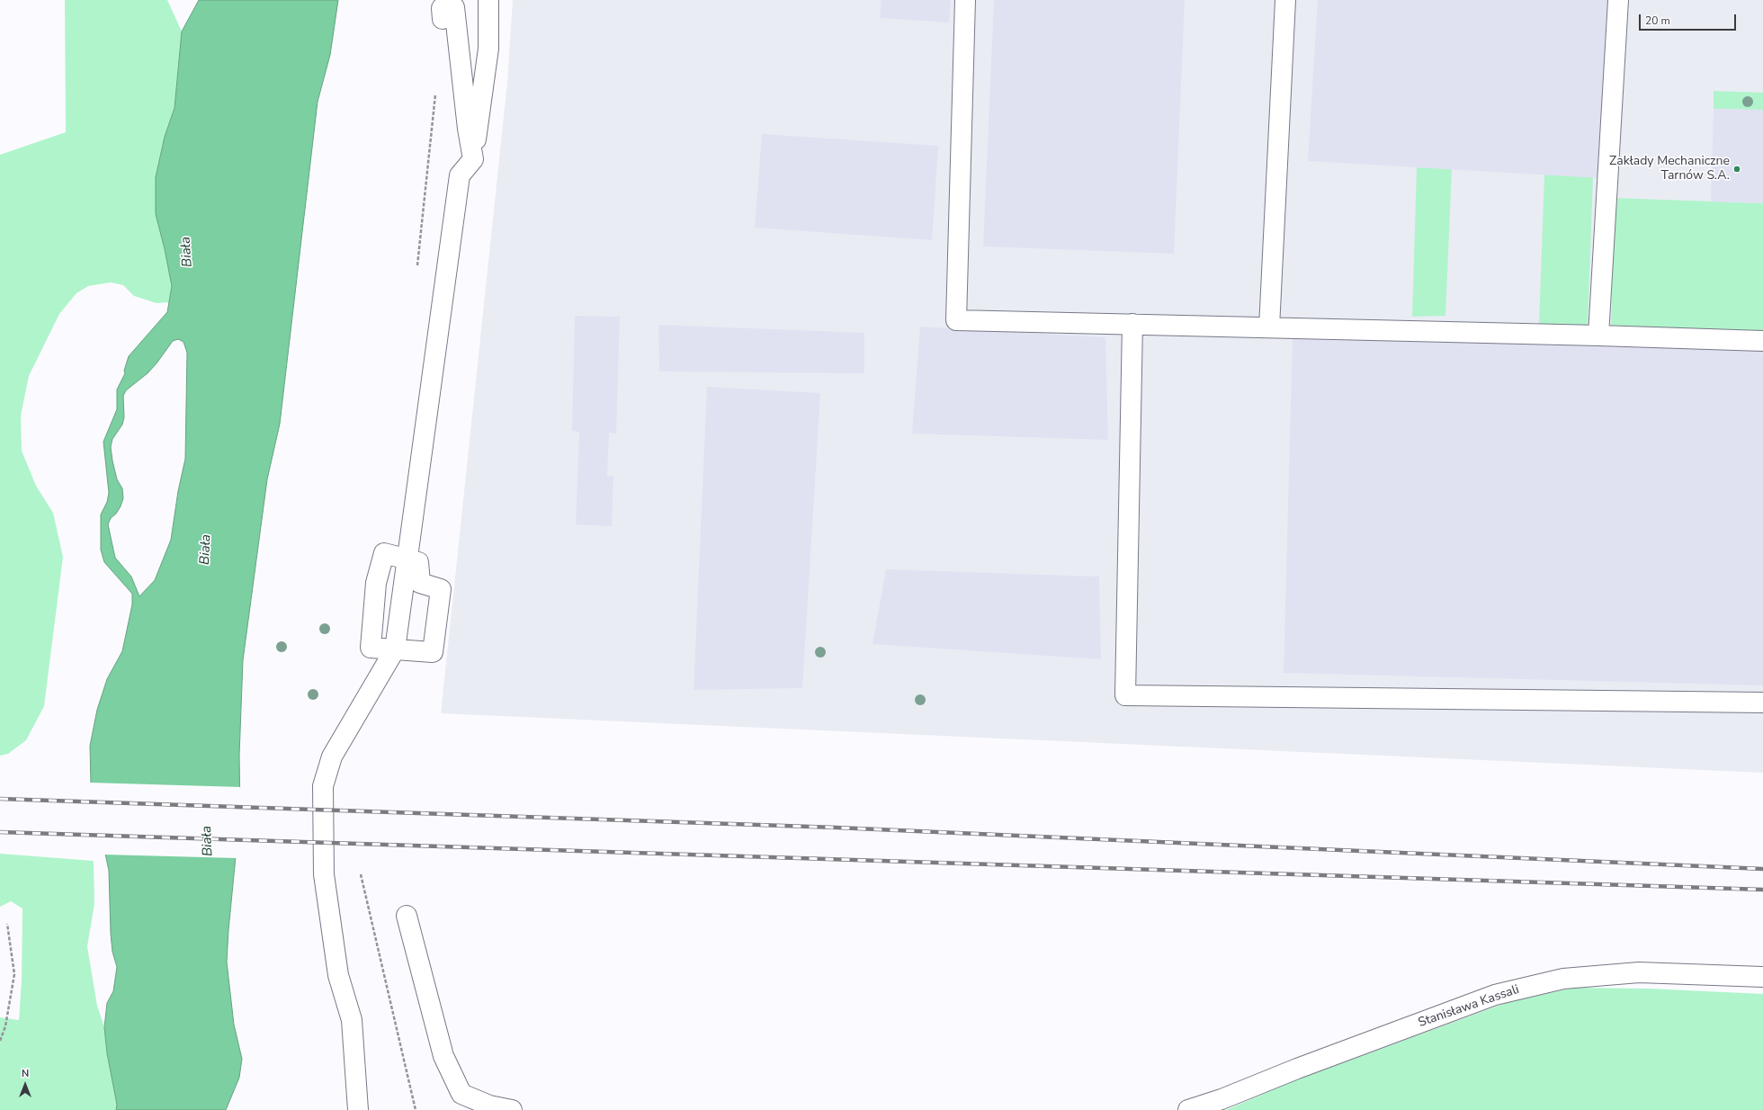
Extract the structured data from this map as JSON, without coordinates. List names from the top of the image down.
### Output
{
  "streets": {
    "street": ["Stanisława Kassali"]
  },
  "water": ["Biała"],
  "places": ["Zakłady Mechaniczne Tarnów S.A."],
  "scale_bar": "20 m",
  "north": "top"
}
